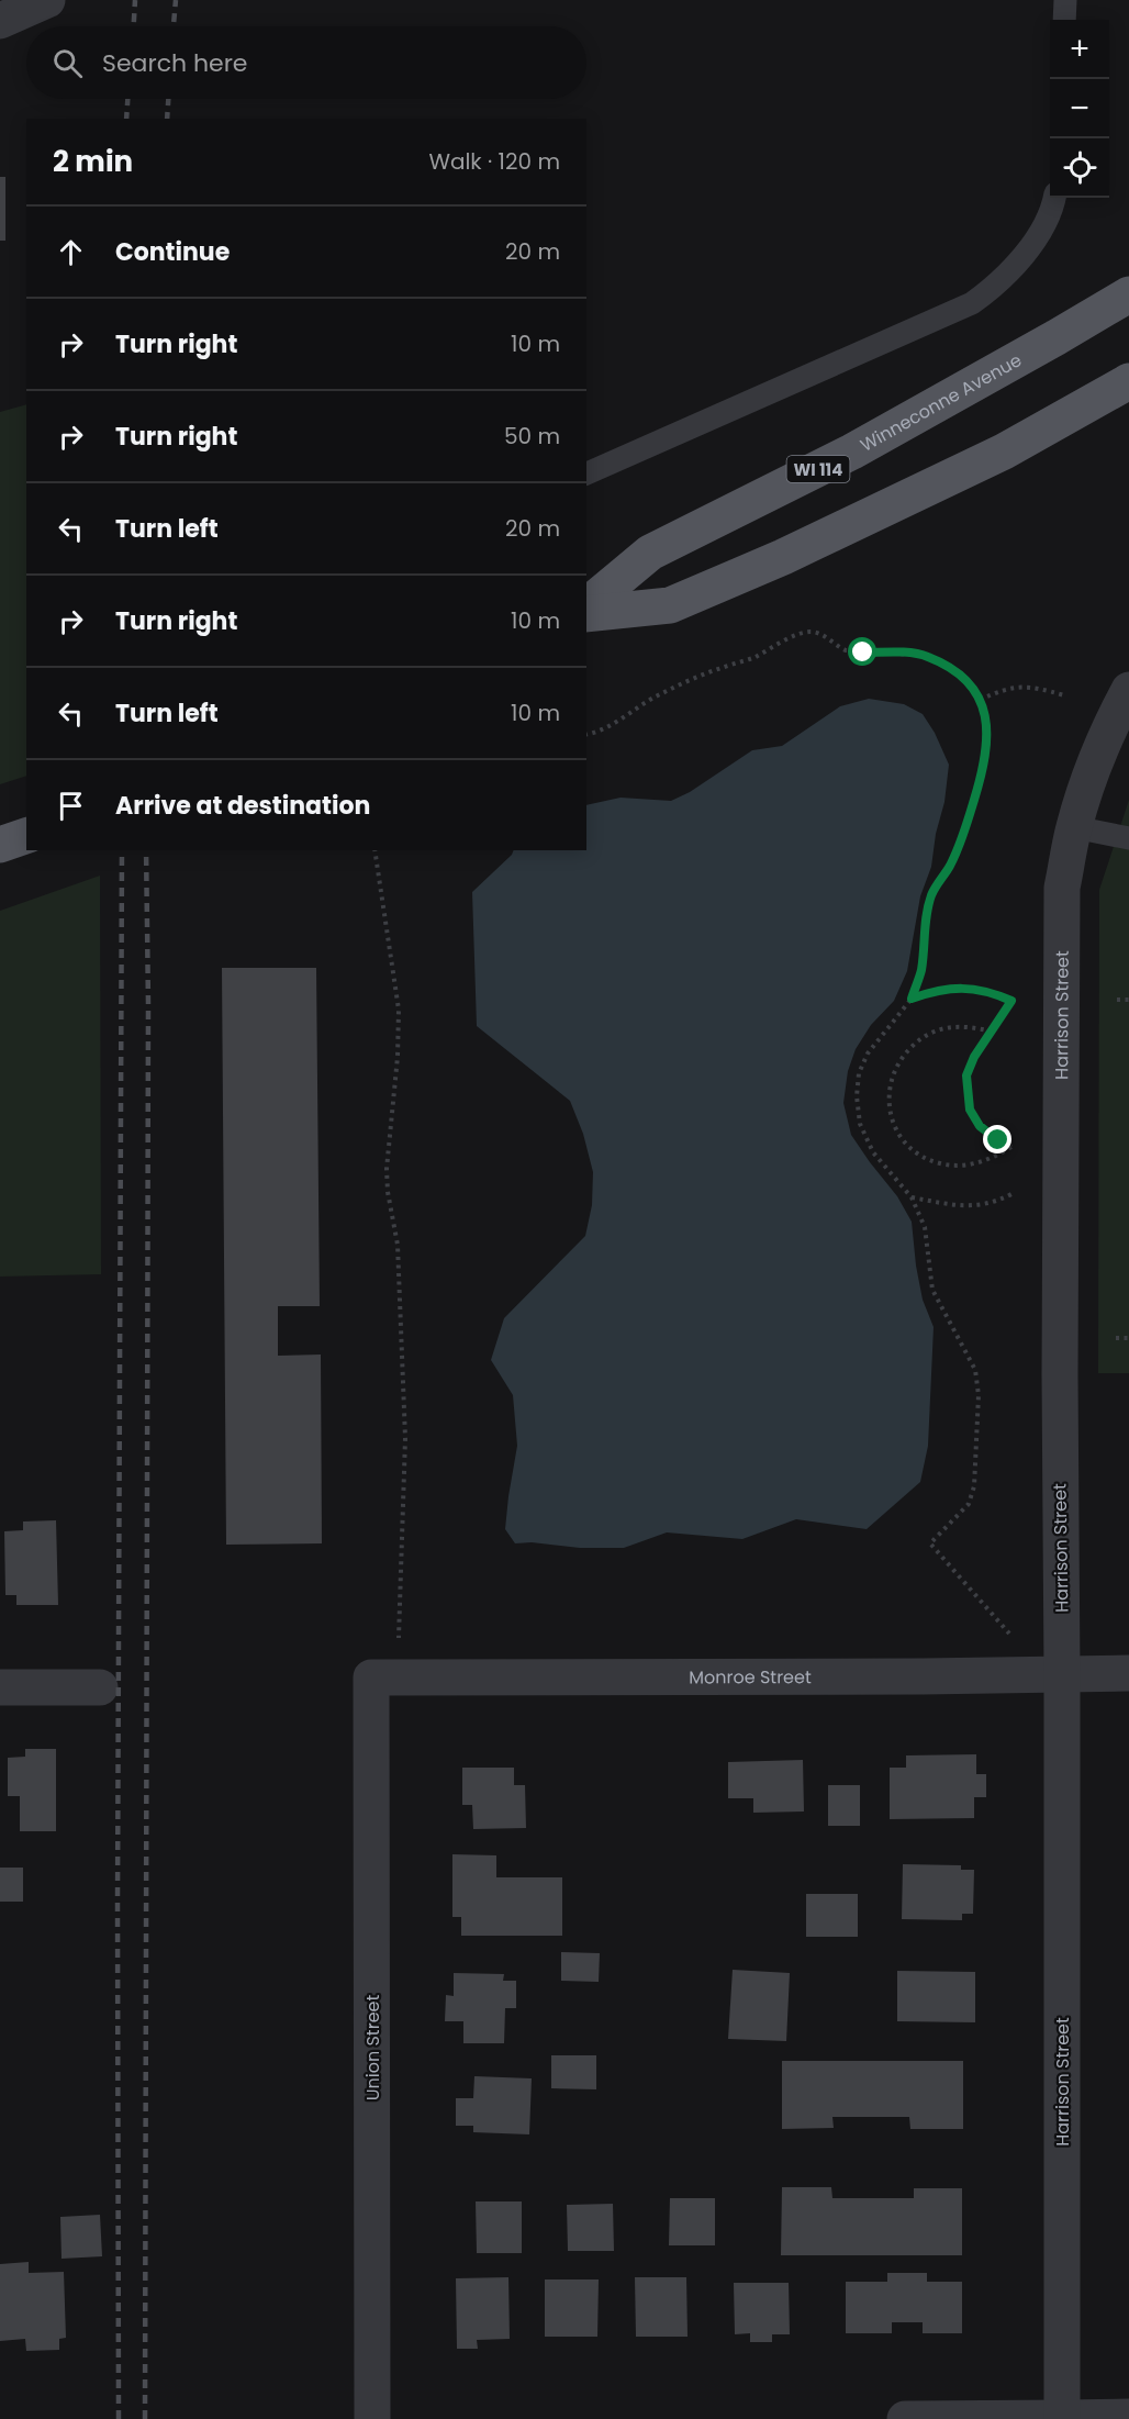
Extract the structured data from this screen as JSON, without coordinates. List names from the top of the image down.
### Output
{
  "streets": {
    "main road": ["Winneconne Avenue", "WI 114"],
    "street": ["Harrison Street", "Monroe Street", "Union Street"]
  },
  "crossings": [
    ["Harrison Street", "Monroe Street"],
    ["Monroe Street", "Union Street"]
  ],
  "page": {
    "map_buttons": ["+", "−"],
    "search": "Search here",
    "heading": ["2 min", "Walk · 120 m"],
    "list": [
      ["Continue", "20 m"],
      ["Turn right", "10 m"],
      ["Turn right", "50 m"],
      ["Turn left", "20 m"],
      ["Turn right", "10 m"],
      ["Turn left", "10 m"],
      "Arrive at destination"
    ]
  }
}
